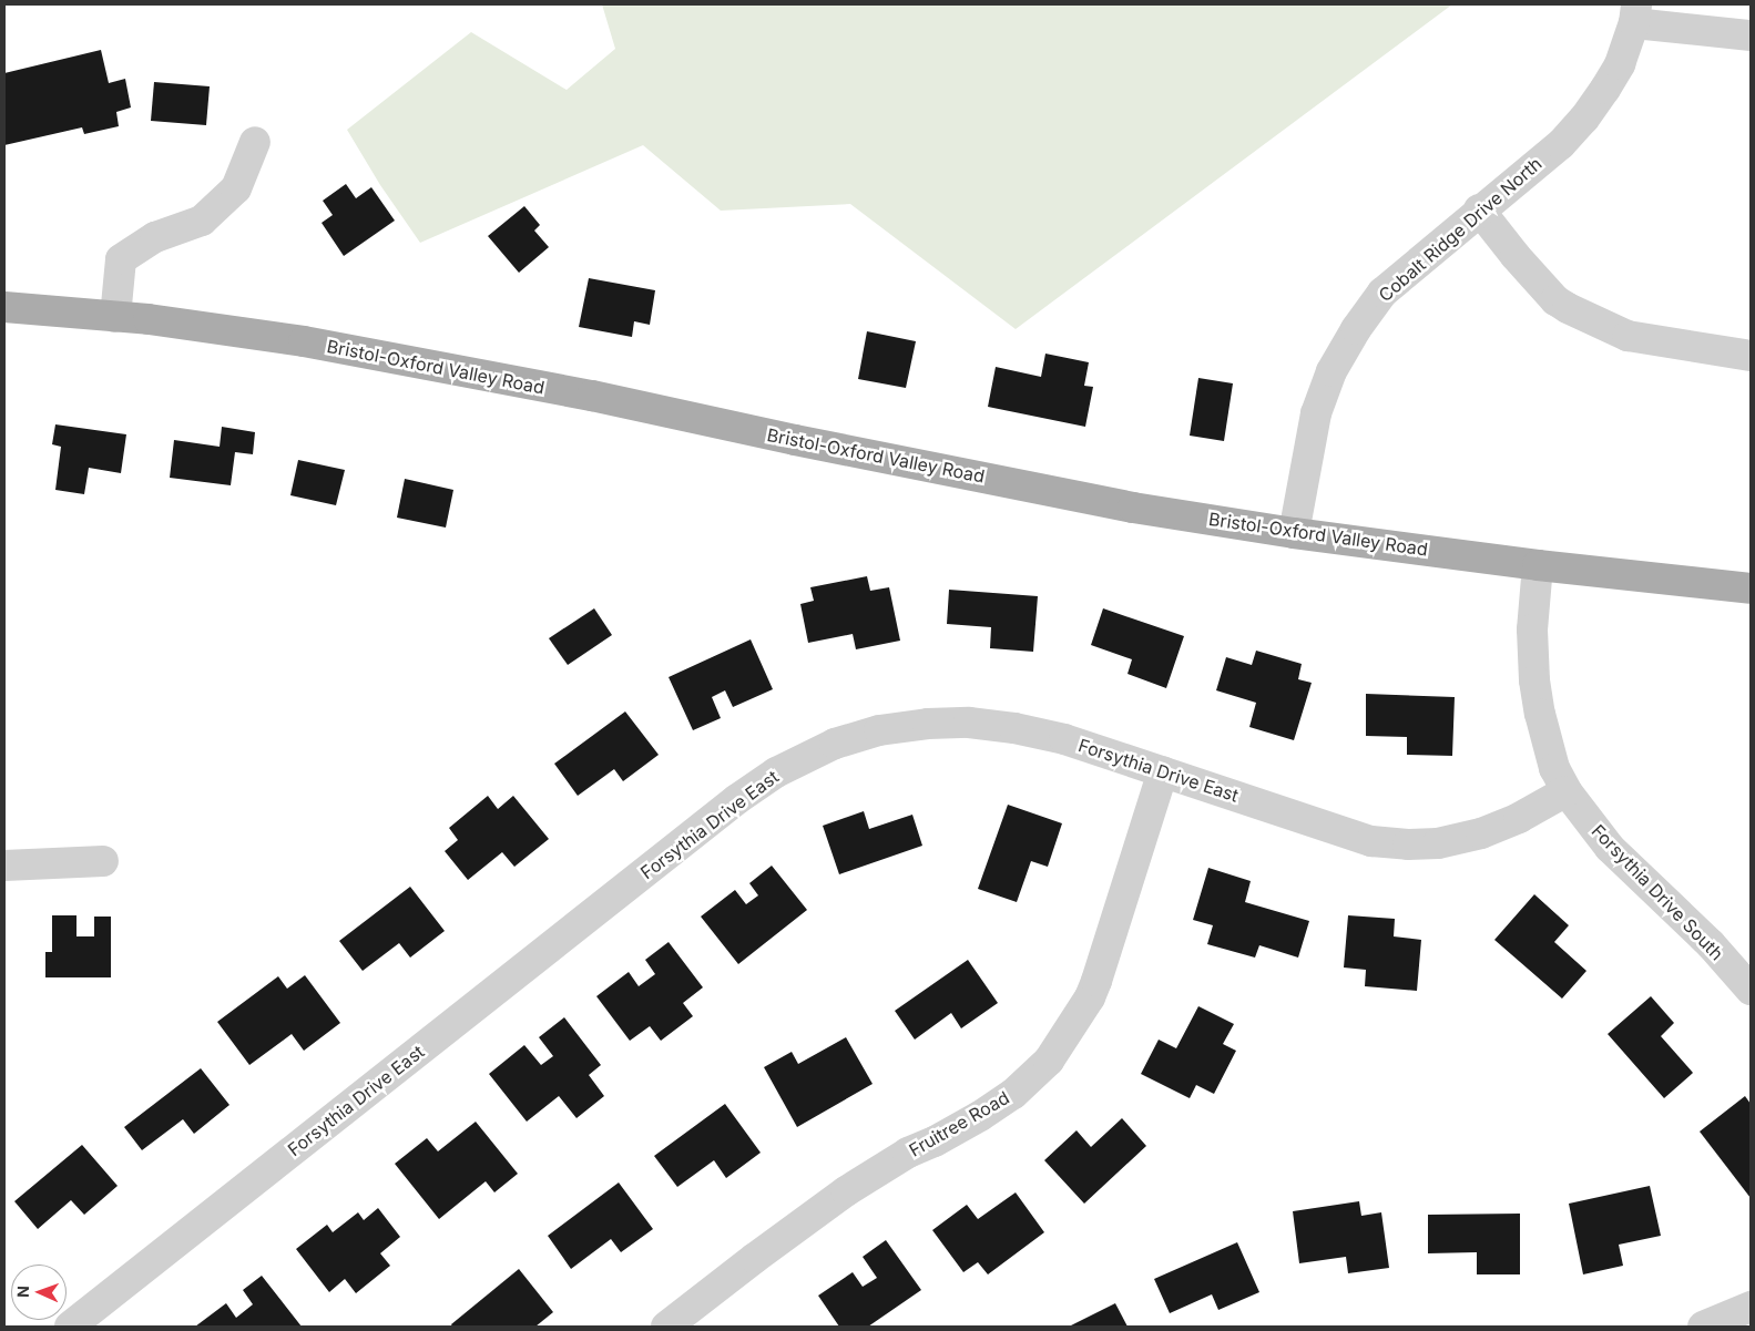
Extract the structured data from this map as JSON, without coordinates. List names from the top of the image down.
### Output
{
  "streets": {
    "main road": ["Bristol-Oxford Valley Road"],
    "street": [
      "Cobalt Ridge Drive North",
      "Forsythia Drive East",
      "Forsythia Drive South",
      "Fruitree Road"
    ]
  },
  "crossings": [
    ["Cobalt Ridge Drive North", "Bristol-Oxford Valley Road"],
    ["Bristol-Oxford Valley Road", "Forsythia Drive South"],
    ["Forsythia Drive East", "Forsythia Drive South"],
    ["Forsythia Drive East", "Fruitree Road"]
  ],
  "north": "left"
}
